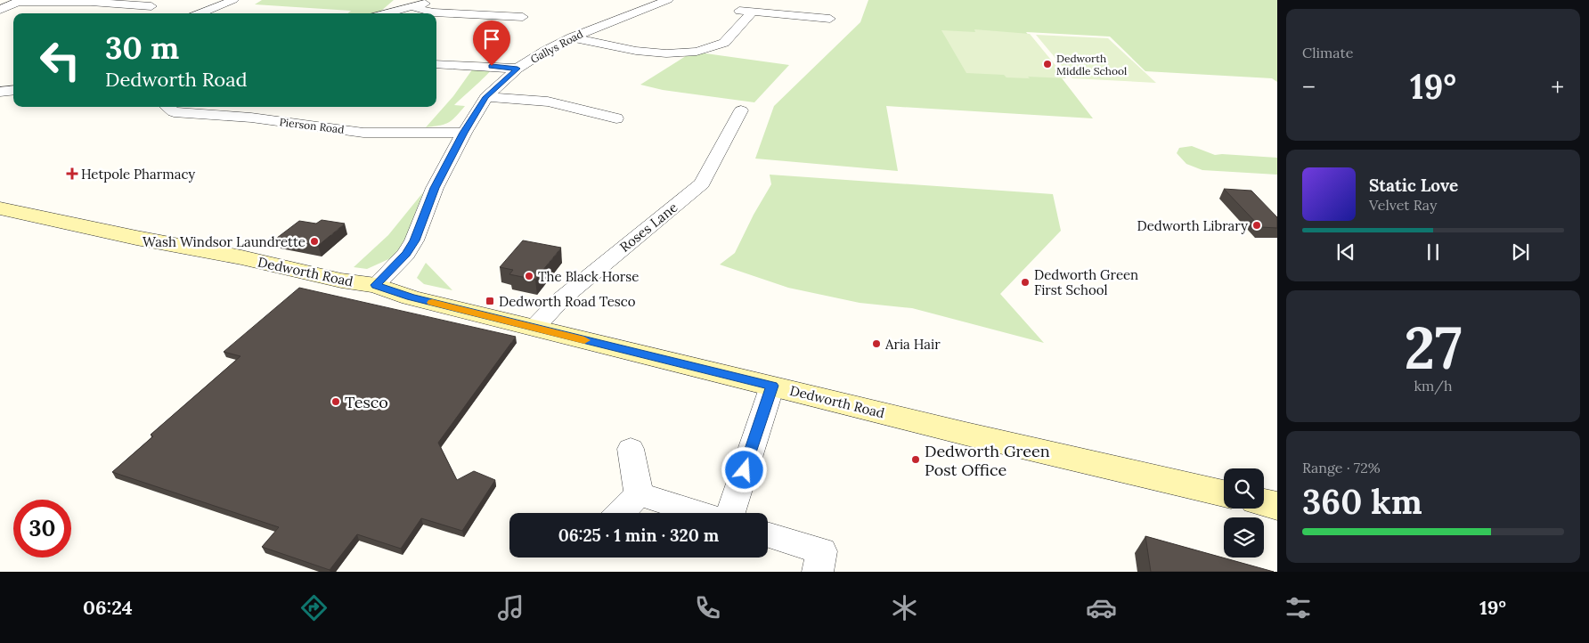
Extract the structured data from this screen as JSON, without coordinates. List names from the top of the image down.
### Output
{
  "streets": {
    "main road": ["Dedworth Road"],
    "street": ["Gallys Road", "Pierson Road", "Roses Lane"]
  },
  "crossings": [
    ["Gallys Road", "Pierson Road"],
    ["Gallys Road", "Dedworth Road"],
    ["Roses Lane", "Dedworth Road"]
  ],
  "places": {
    "other": [
      "Dedworth Middle School",
      "Dedworth Library",
      "Wash Windsor Laundrette",
      "The Black Horse",
      "Dedworth Green First School",
      "Aria Hair",
      "Tesco",
      "Dedworth Green Post Office"
    ],
    "health": ["Hetpole Pharmacy"],
    "transit": ["Dedworth Road Tesco"]
  },
  "page": {
    "tile": [
      "Climate",
      ["27", "km/h"],
      ["Range · 72%", "360 km"]
    ],
    "turn": ["30 m", "Dedworth Road"],
    "heat": ["−", "19°", "+"],
    "song": ["Static Love", "Velvet Ray"],
    "limit": "30",
    "trip": "06:25 · 1 min · 320 m",
    "tabs": ["06:24", "19°"]
  }
}
